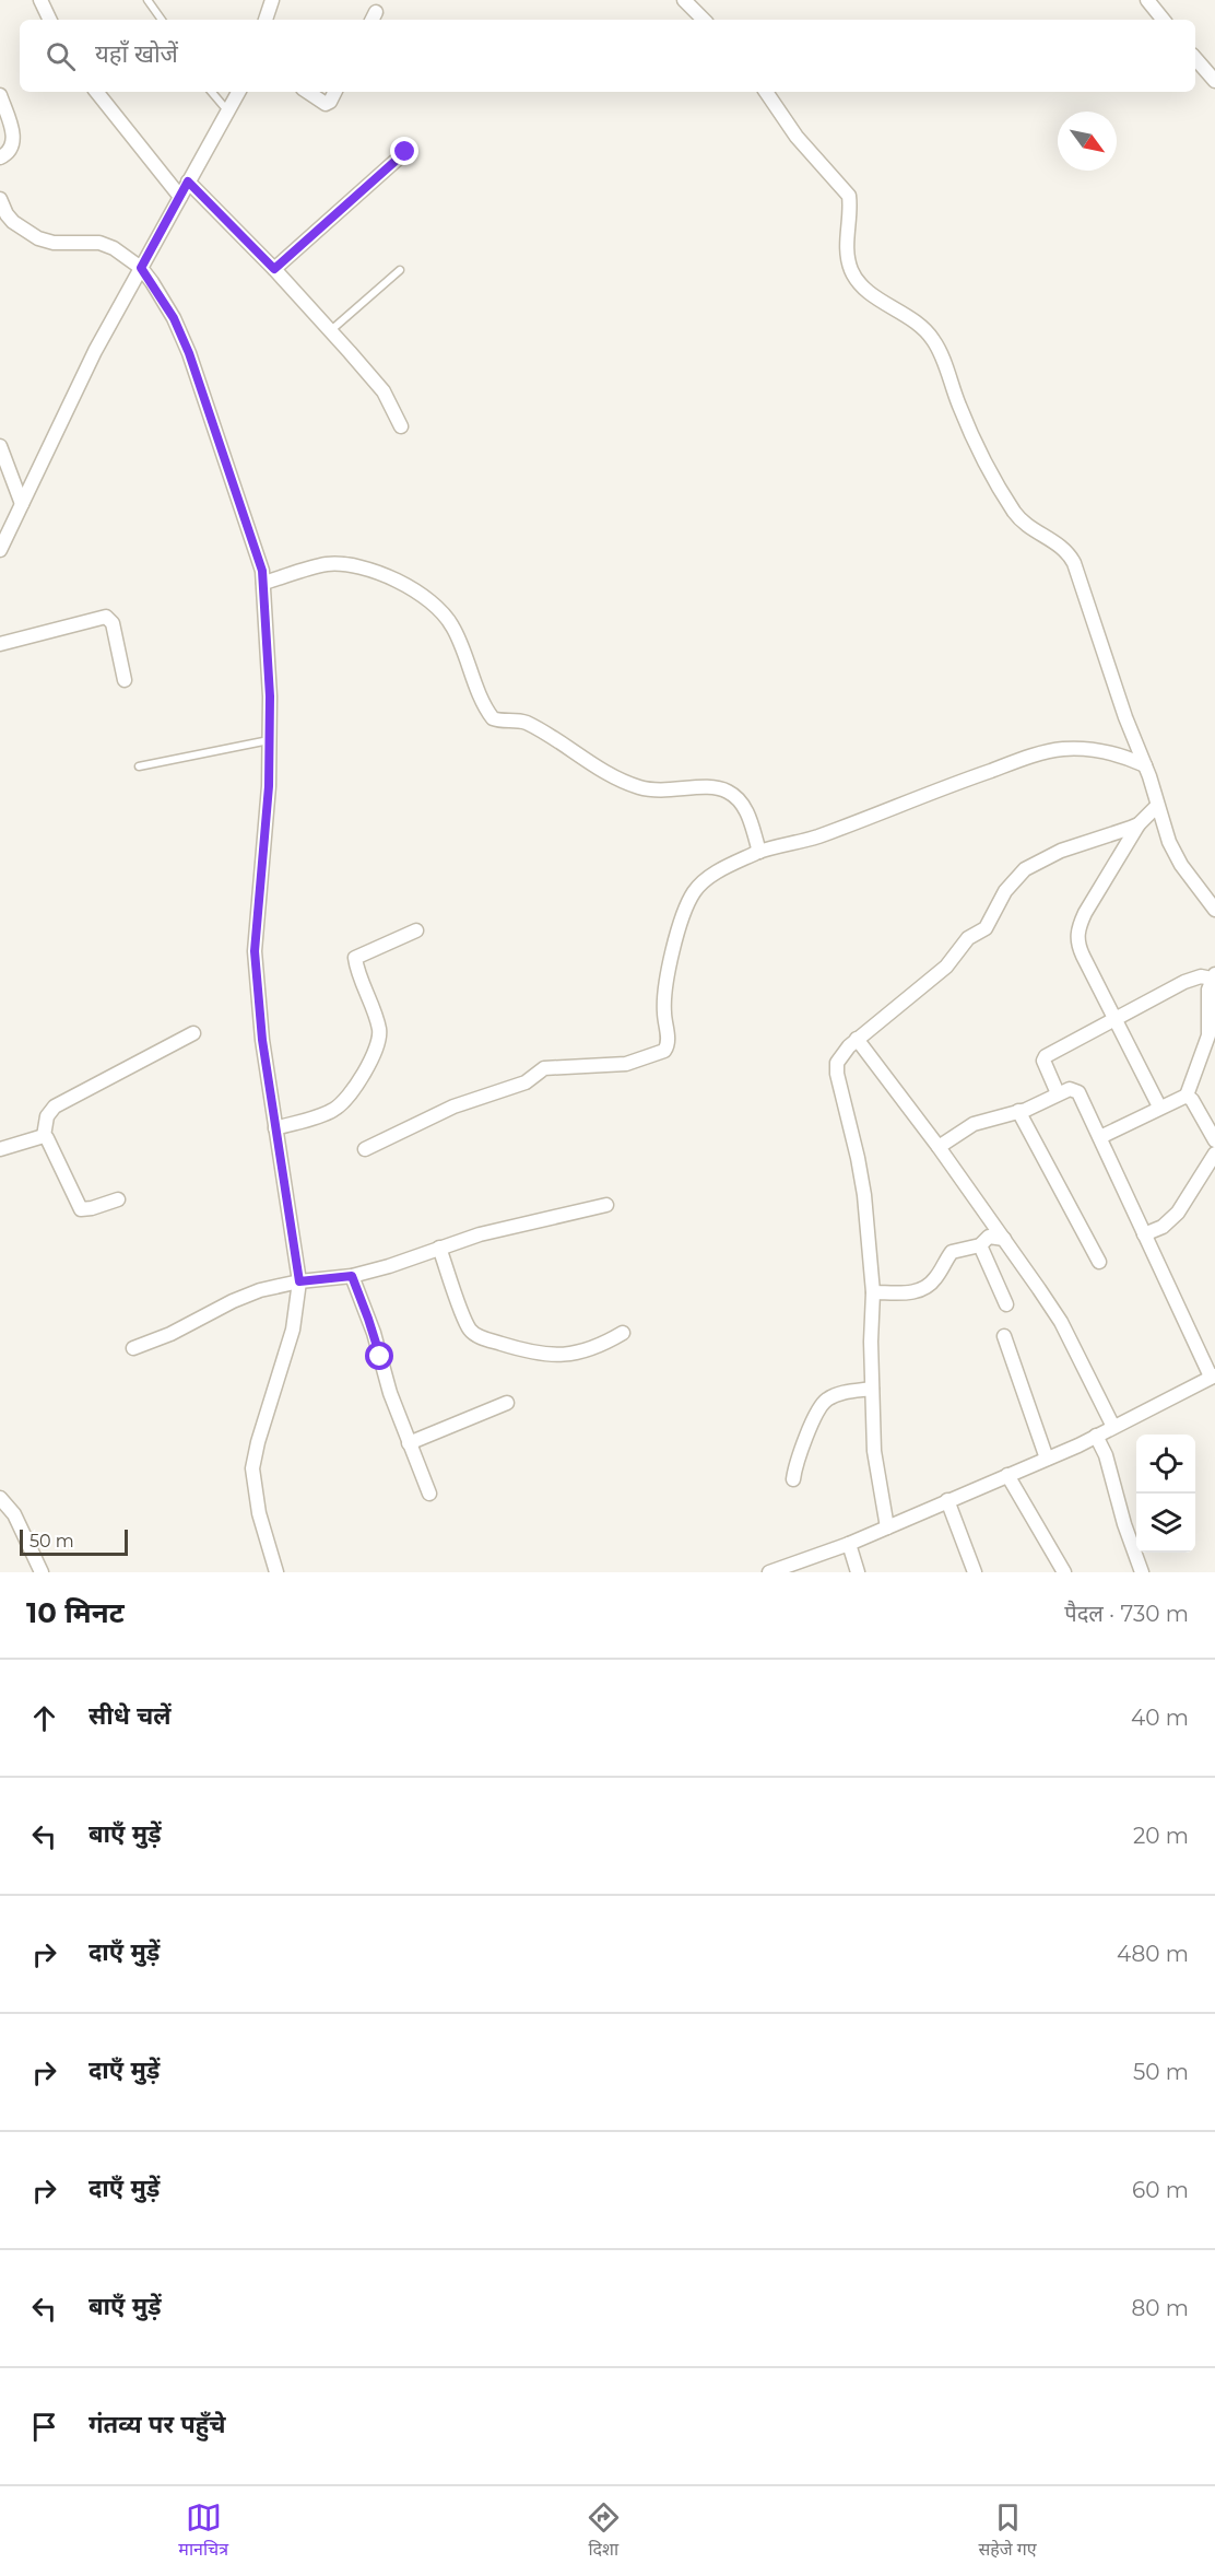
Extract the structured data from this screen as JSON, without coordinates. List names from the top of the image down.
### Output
{
  "scale_bar": "50 m",
  "north": "bottom right",
  "page": {
    "search": "यहाँ खोजें",
    "scale": "50 m",
    "heading": ["10 मिनट", "पैदल · 730 m"],
    "list": [
      ["सीधे चलें", "40 m"],
      ["बाएँ मुड़ें", "20 m"],
      ["दाएँ मुड़ें", "480 m"],
      ["दाएँ मुड़ें", "50 m"],
      ["दाएँ मुड़ें", "60 m"],
      ["बाएँ मुड़ें", "80 m"],
      "गंतव्य पर पहुँचे"
    ],
    "nav": ["मानचित्र", "दिशा", "सहेजे गए"]
  }
}
